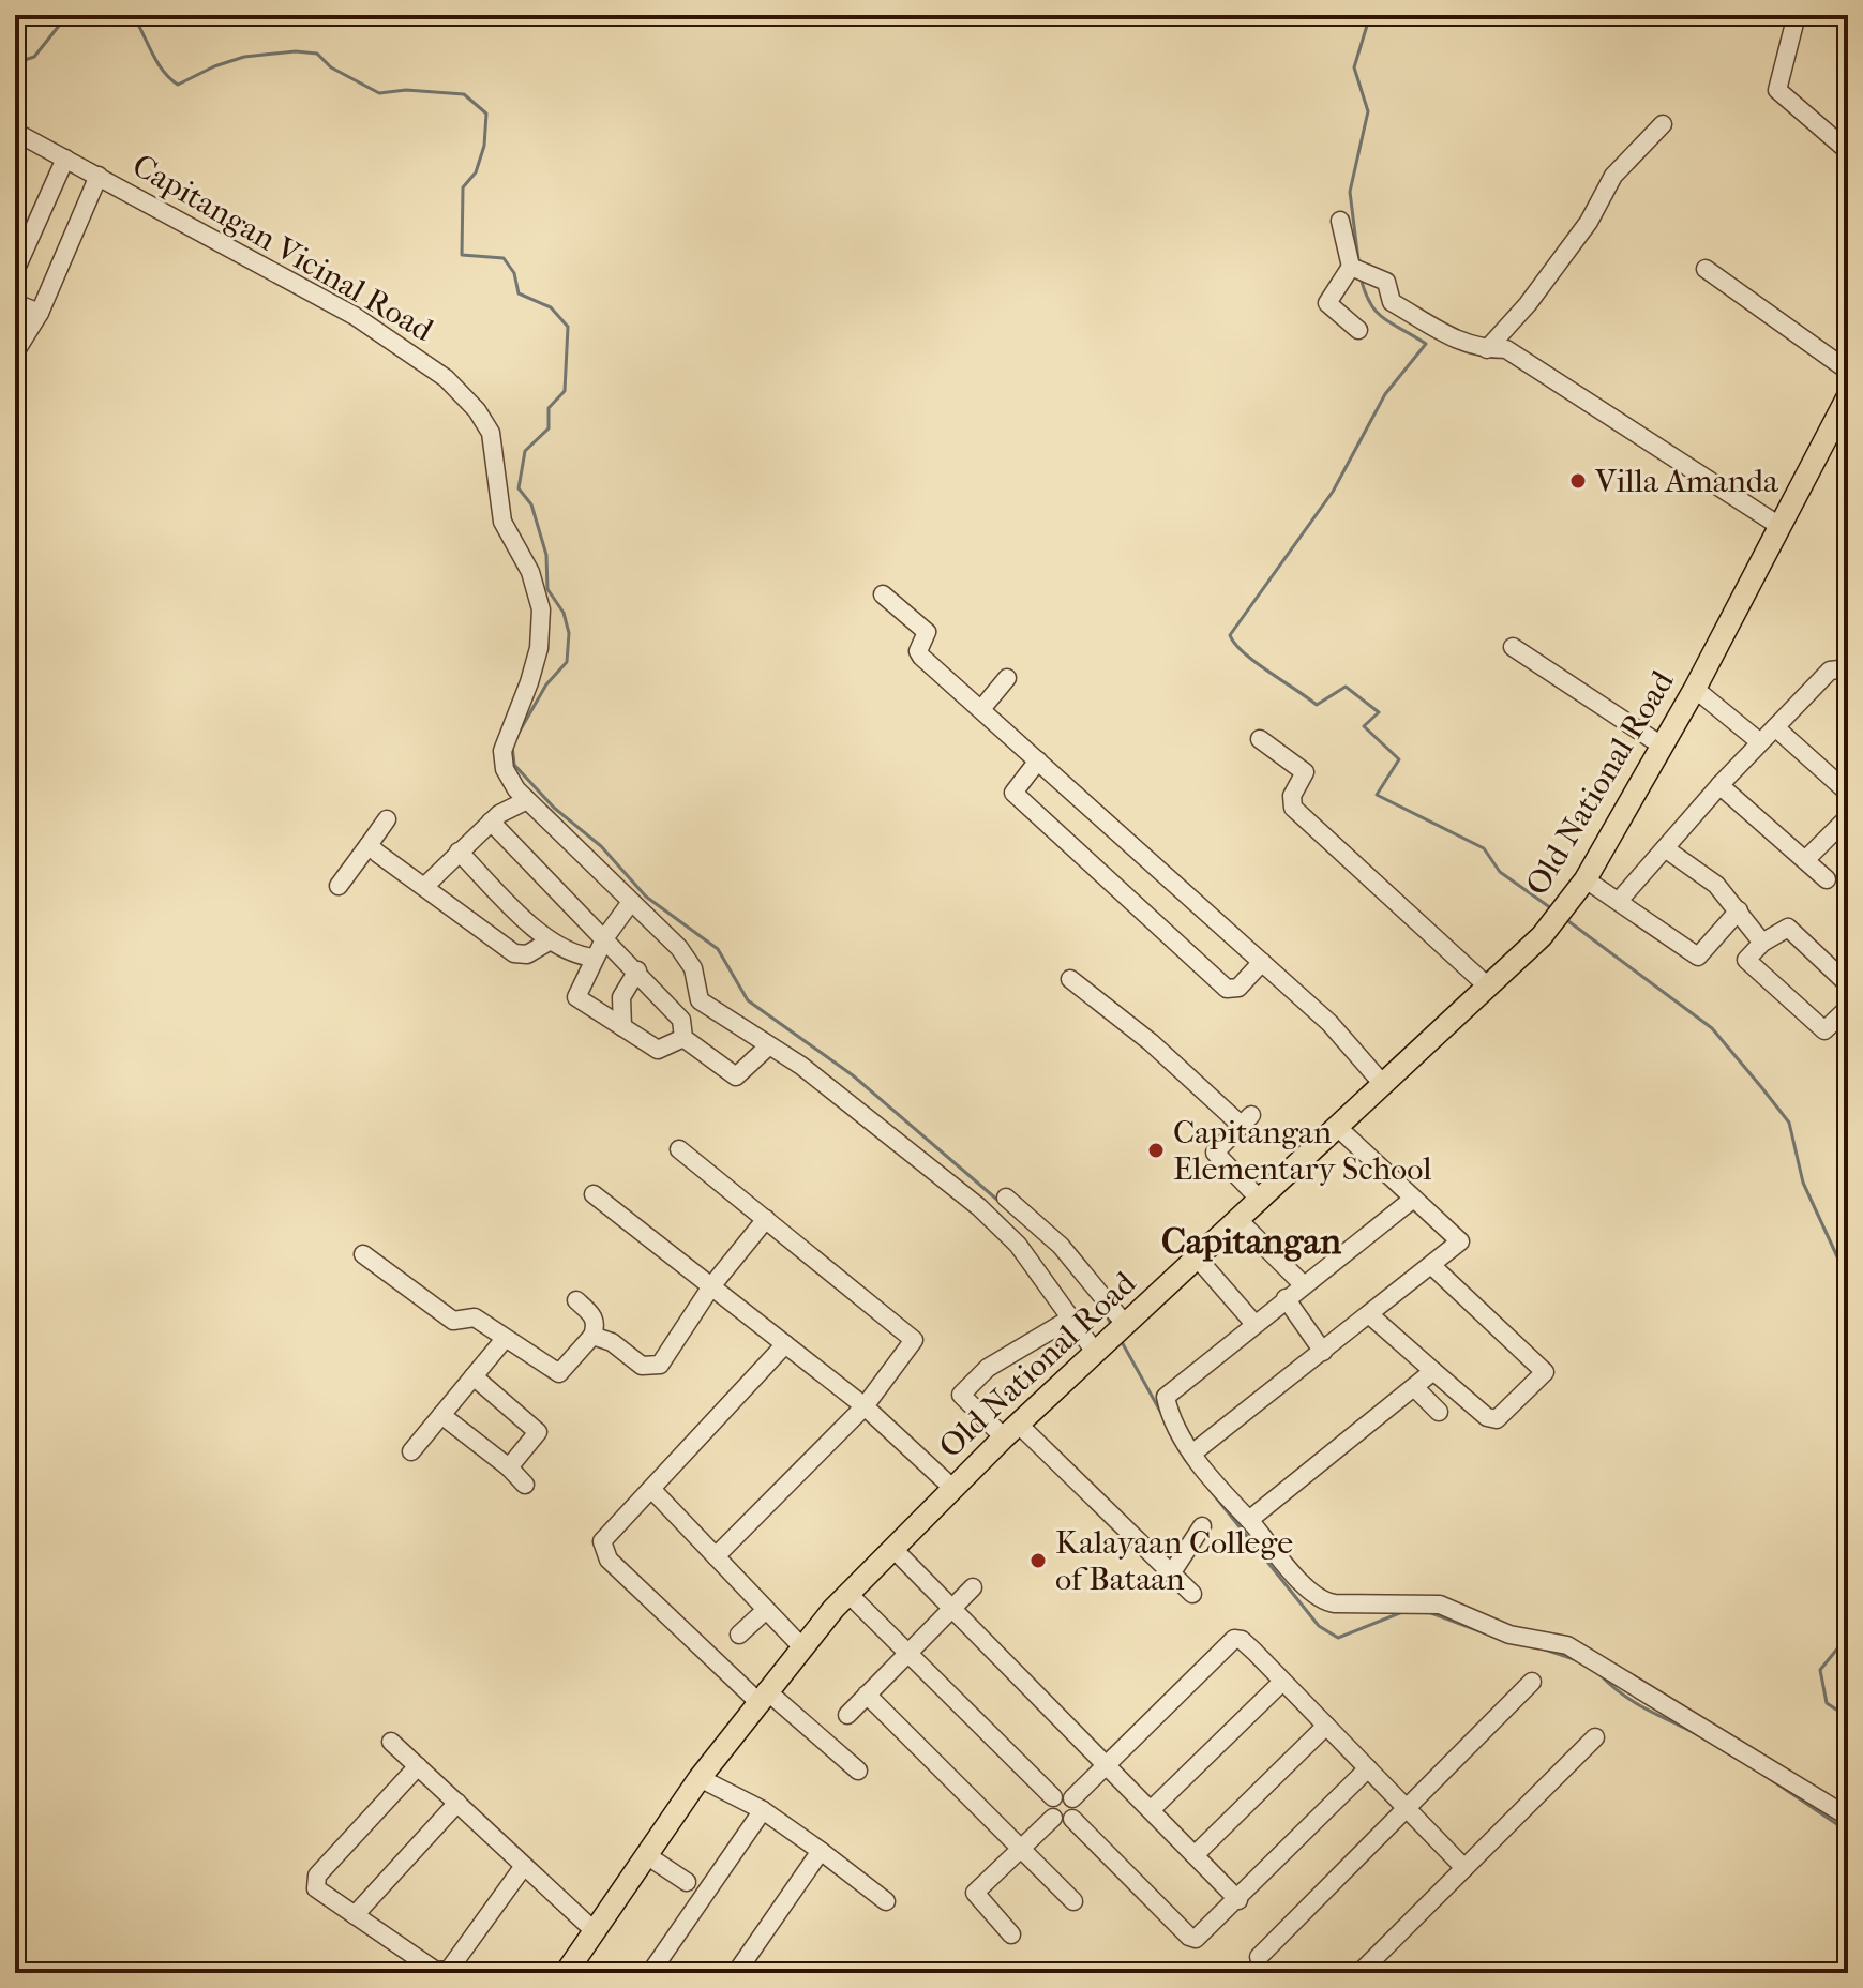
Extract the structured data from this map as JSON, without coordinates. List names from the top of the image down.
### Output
{
  "streets": {
    "main road": ["Old National Road"],
    "street": ["Capitangan Vicinal Road"]
  },
  "crossings": [
    ["Capitangan Vicinal Road", "Old National Road"]
  ],
  "districts": ["Capitangan"],
  "places": ["Villa Amanda", "Capitangan Elementary School", "Kalayaan College of Bataan"]
}
